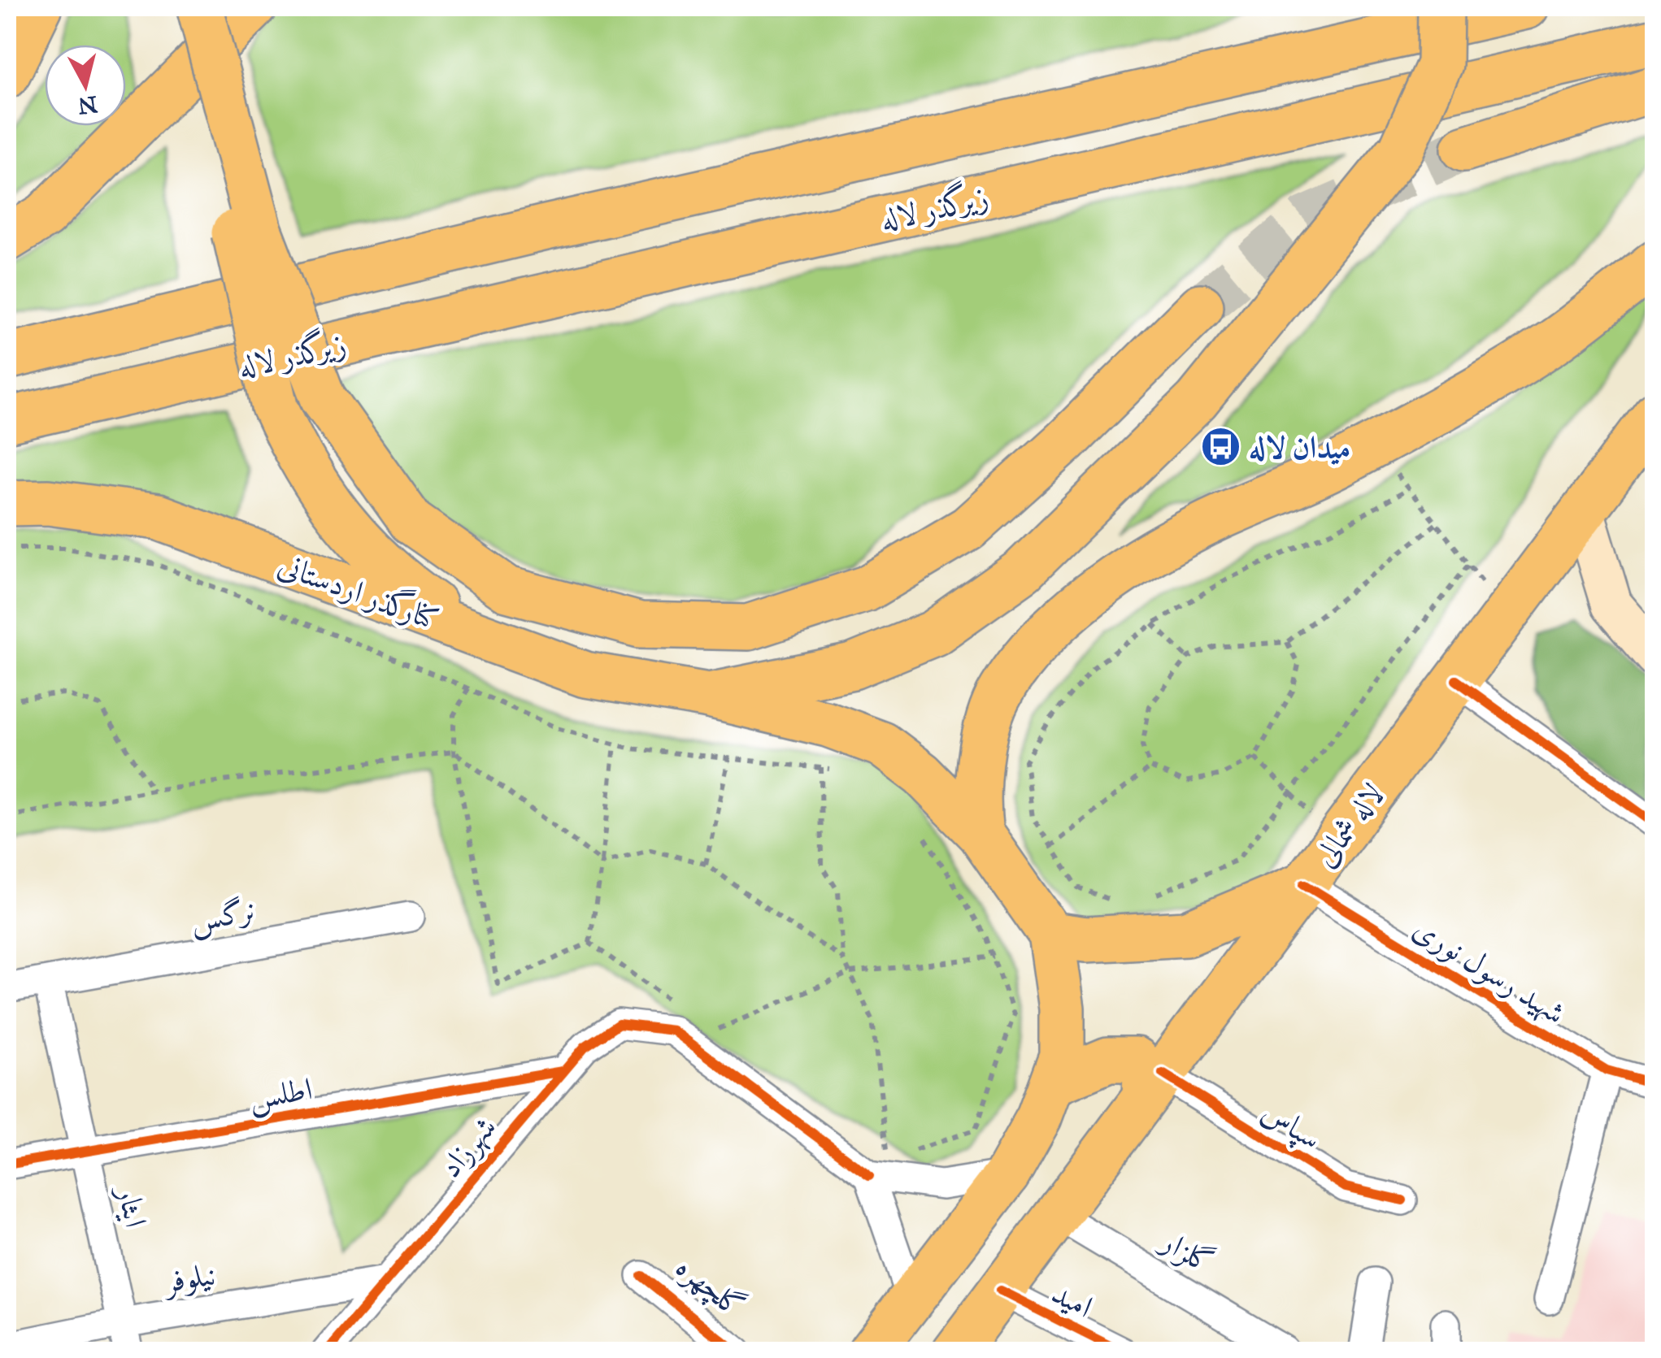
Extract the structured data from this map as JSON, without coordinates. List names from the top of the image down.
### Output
{
  "streets": {
    "main road": ["زیرگذر لاله", "کنارگذر اردستانی", "لاله شمالی"],
    "street": [
      "نرگس",
      "شهید رسول نوری",
      "اطلس",
      "سپاس",
      "شهرزاد",
      "ایثار",
      "گلزار",
      "نیلوفر",
      "گلچهره",
      "امید"
    ]
  },
  "crossings": [
    ["لاله شمالی", "شهید رسول نوری"],
    ["لاله شمالی", "سپاس"],
    ["لاله شمالی", "گلزار"],
    ["لاله شمالی", "امید"],
    ["نرگس", "ایثار"],
    ["اطلس", "شهرزاد"],
    ["اطلس", "ایثار"],
    ["شهرزاد", "نیلوفر"],
    ["ایثار", "نیلوفر"]
  ],
  "places": {
    "bus stop": ["میدان لاله"]
  },
  "north": "bottom"
}
